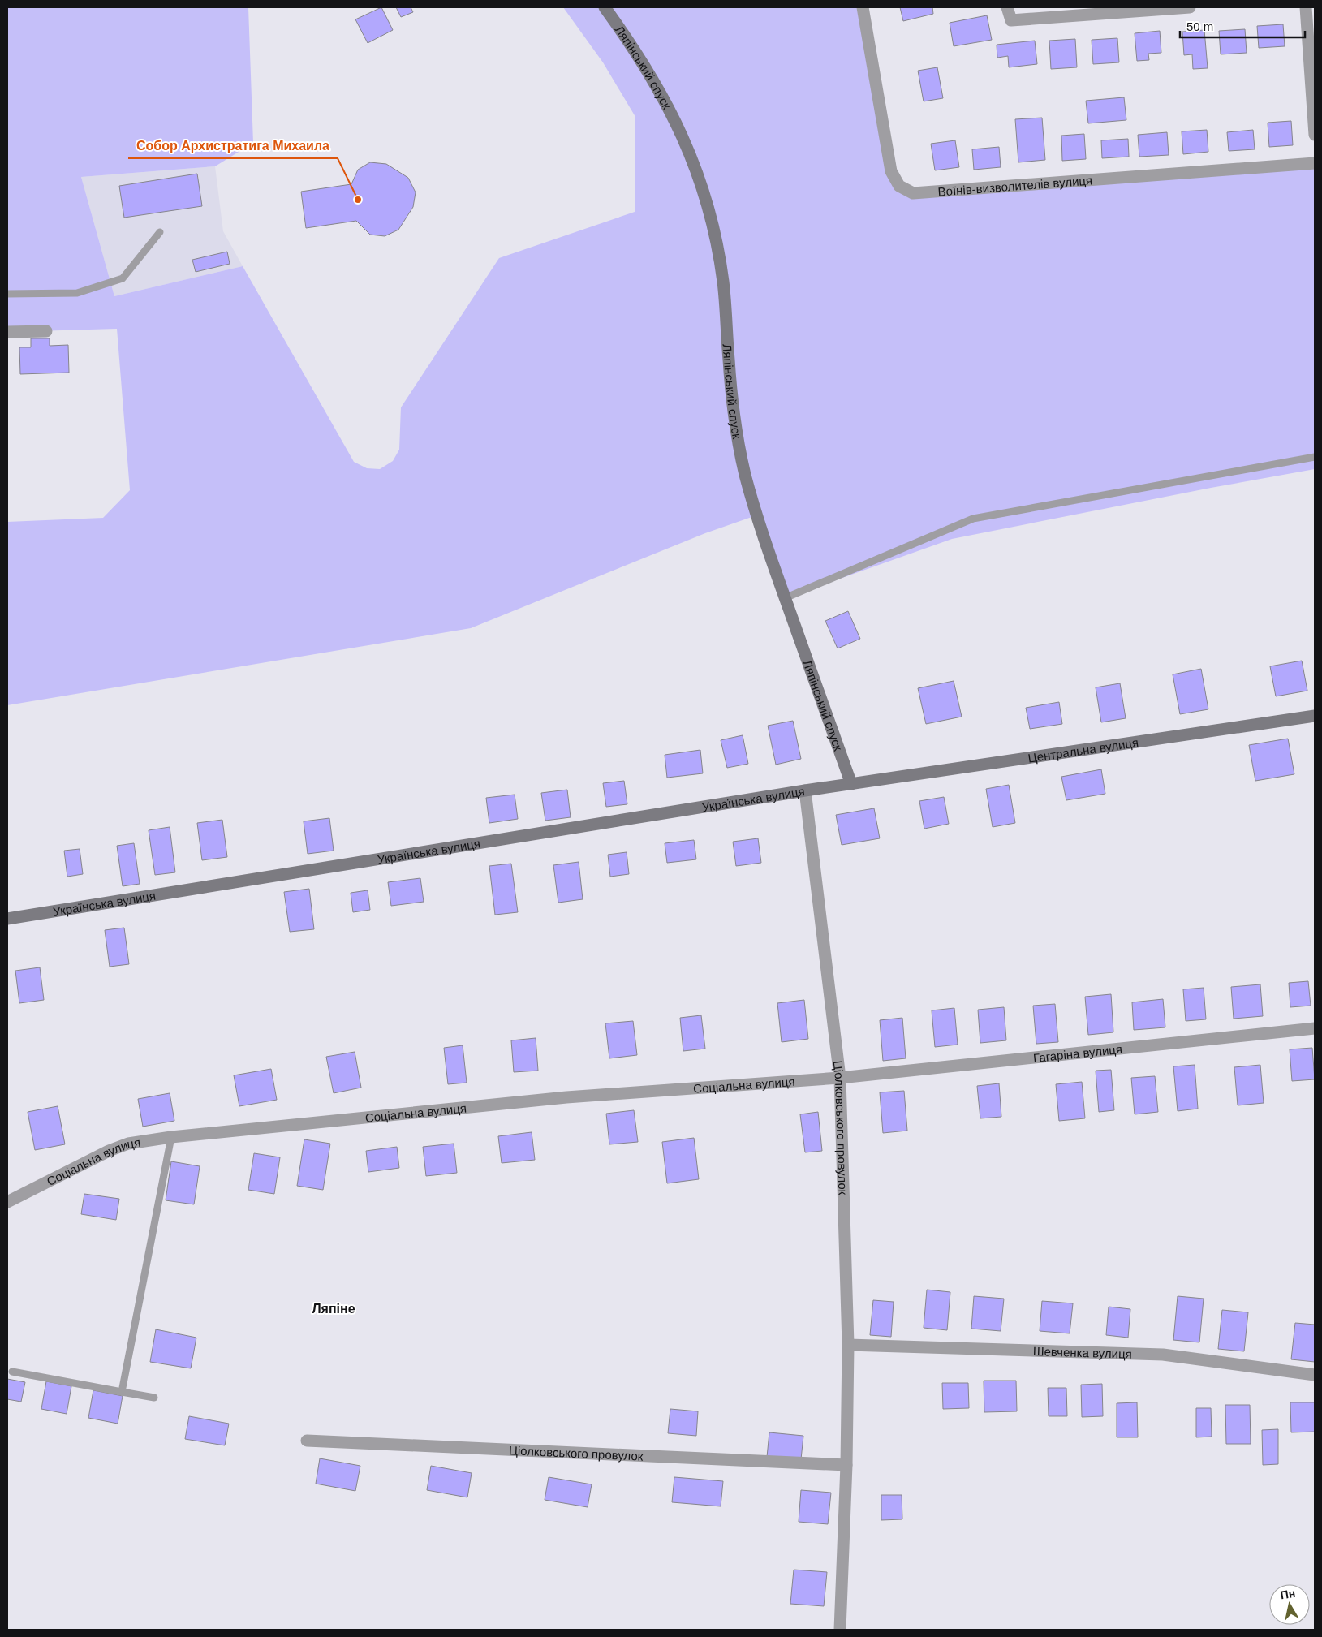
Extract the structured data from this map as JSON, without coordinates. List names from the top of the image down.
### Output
{
  "streets": {
    "street": [
      "Ляпінський спуск",
      "Воїнів-визволителів вулиця",
      "Центральна вулиця",
      "Українська вулиця",
      "Гагаріна вулиця",
      "Соціальна вулиця",
      "Ціолковського провулок",
      "Шевченка вулиця"
    ]
  },
  "crossings": [
    ["Ляпінський спуск", "Центральна вулиця"],
    ["Ляпінський спуск", "Українська вулиця"],
    ["Центральна вулиця", "Українська вулиця"],
    ["Українська вулиця", "Ціолковського провулок"],
    ["Гагаріна вулиця", "Соціальна вулиця"],
    ["Гагаріна вулиця", "Ціолковського провулок"],
    ["Соціальна вулиця", "Ціолковського провулок"],
    ["Ціолковського провулок", "Шевченка вулиця"]
  ],
  "districts": ["Ляпіне"],
  "places": ["Собор Архистратига Михаила"],
  "scale_bar": "50 m",
  "north": "top"
}
